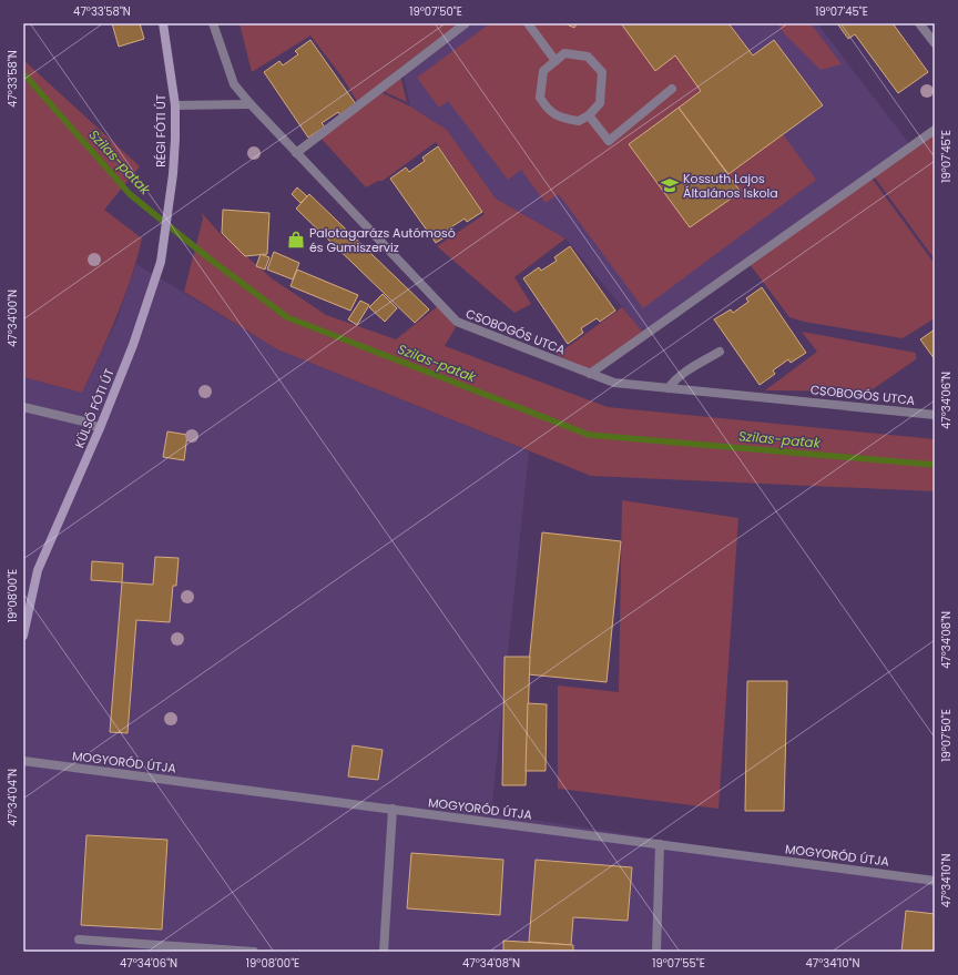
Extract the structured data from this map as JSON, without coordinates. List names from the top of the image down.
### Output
{
  "streets": {
    "main road": ["RÉGI FÓTI ÚT", "KÜLSŐ FÓTI ÚT"],
    "street": ["CSOBOGÓS UTCA", "MOGYORÓD ÚTJA"]
  },
  "crossings": [
    ["RÉGI FÓTI ÚT", "KÜLSŐ FÓTI ÚT"]
  ],
  "water": ["Szilas-patak"],
  "places": {
    "school or university": ["Kossuth Lajos Általános Iskola"],
    "shop": ["Palotagarázs Autómosó és Gumiszerviz"]
  },
  "coordinates": [
    "47°33'58\"N",
    "19°07'50\"E",
    "19°07'45\"E",
    "47°34'00\"N",
    "47°34'06\"N",
    "19°08'00\"E",
    "47°34'08\"N",
    "47°34'04\"N",
    "47°34'10\"N",
    "19°07'55\"E"
  ]
}
